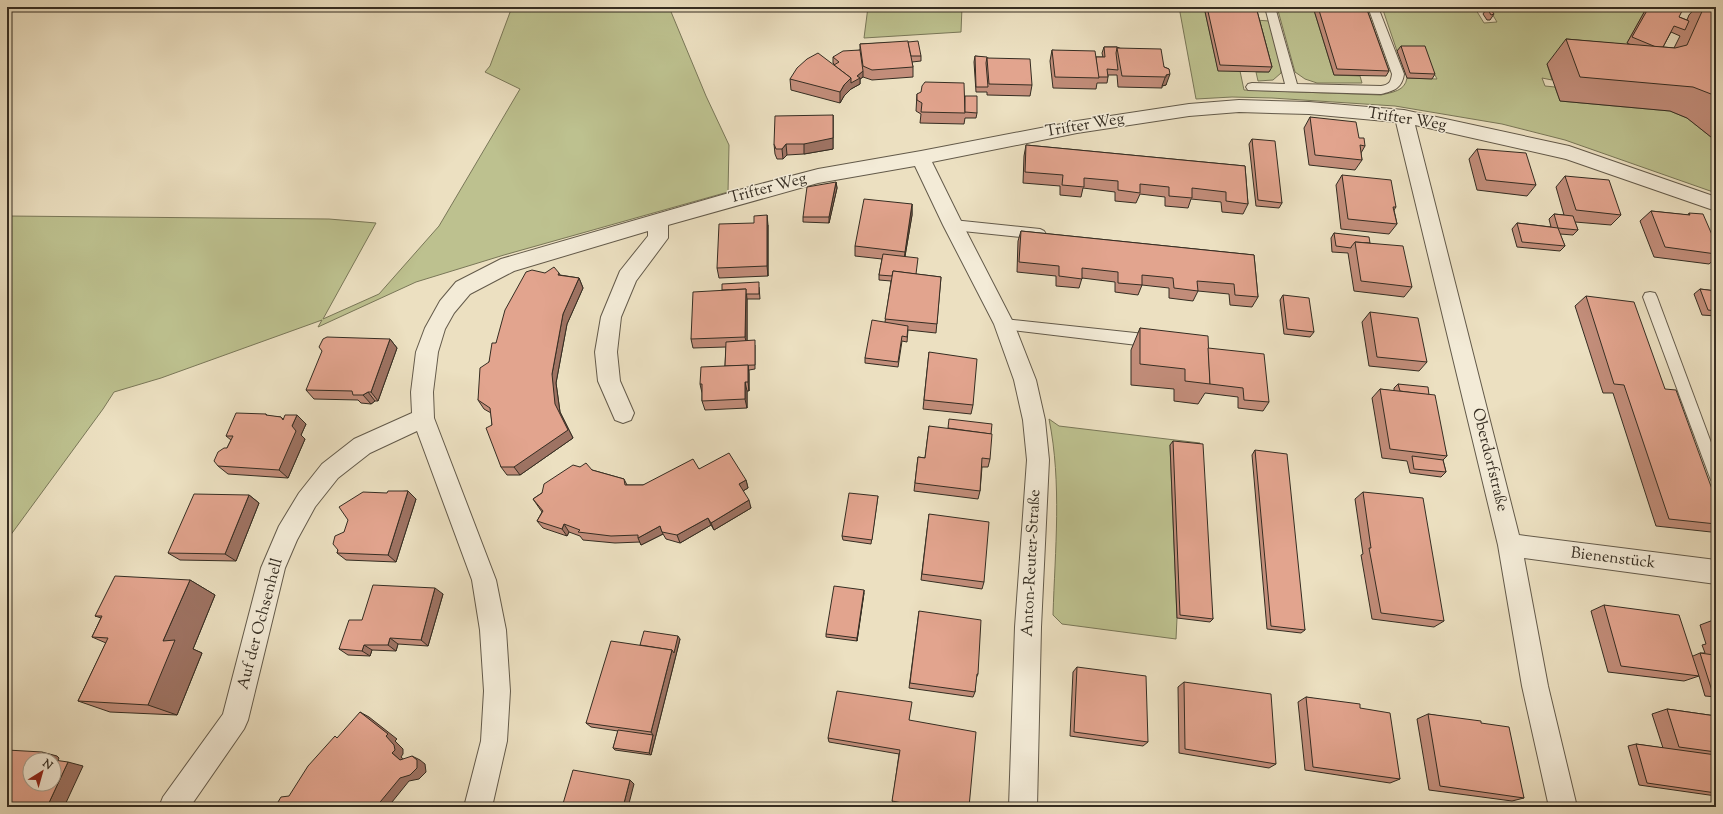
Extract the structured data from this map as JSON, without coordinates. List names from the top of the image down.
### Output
{
  "streets": {
    "street": [
      "Trifter Weg",
      "Oberdorfstraße",
      "Bienenstück",
      "Anton-Reuter-Straße",
      "Auf der Ochsenhell"
    ]
  },
  "crossings": [
    ["Trifter Weg", "Oberdorfstraße"],
    ["Trifter Weg", "Anton-Reuter-Straße"],
    ["Trifter Weg", "Auf der Ochsenhell"],
    ["Oberdorfstraße", "Bienenstück"]
  ],
  "north": "top right"
}
